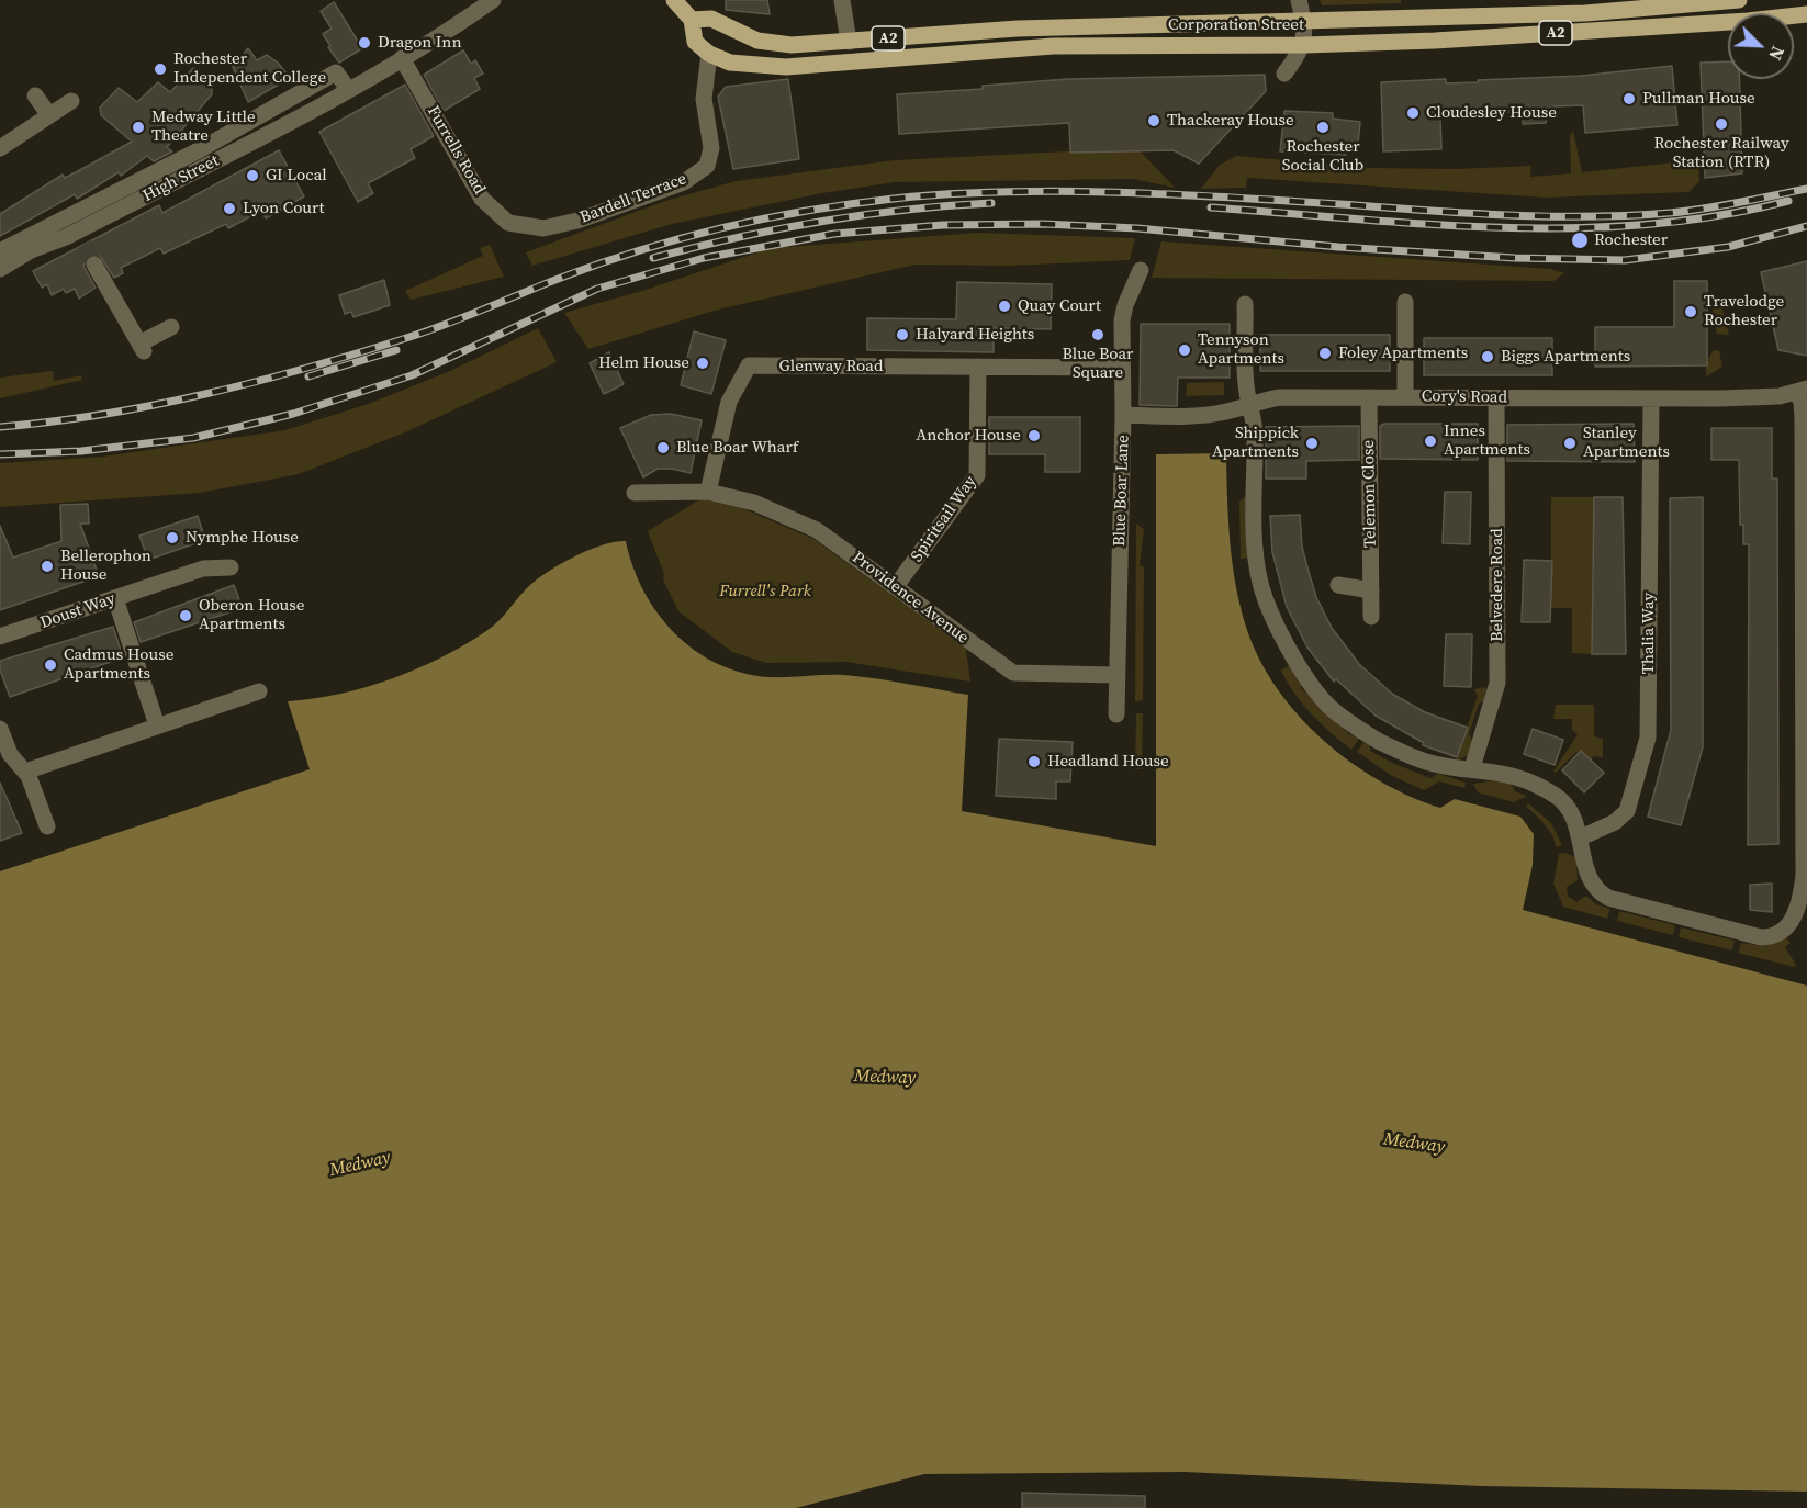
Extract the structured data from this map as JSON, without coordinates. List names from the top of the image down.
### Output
{
  "streets": {
    "main road": ["Corporation Street", "A2"],
    "street": [
      "Furrells Road",
      "High Street",
      "Bardell Terrace",
      "Glenway Road",
      "Cory's Road",
      "Blue Boar Lane",
      "Telemon Close",
      "Spiritsail Way",
      "Belvedere Road",
      "Providence Avenue",
      "Doust Way",
      "Thalia Way"
    ]
  },
  "crossings": [
    ["Corporation Street", "Bardell Terrace"],
    ["Furrells Road", "High Street"],
    ["Furrells Road", "Bardell Terrace"],
    ["Glenway Road", "Blue Boar Lane"],
    ["Glenway Road", "Spiritsail Way"],
    ["Glenway Road", "Providence Avenue"],
    ["Cory's Road", "Blue Boar Lane"],
    ["Cory's Road", "Telemon Close"],
    ["Cory's Road", "Belvedere Road"],
    ["Cory's Road", "Thalia Way"],
    ["Blue Boar Lane", "Providence Avenue"],
    ["Spiritsail Way", "Providence Avenue"]
  ],
  "water": ["Medway"],
  "parks": ["Furrell's Park"],
  "places": [
    "Dragon Inn",
    "Rochester Independent College",
    "Pullman House",
    "Cloudesley House",
    "Thackeray House",
    "Rochester Railway Station (RTR)",
    "Medway Little Theatre",
    "Rochester Social Club",
    "GI Local",
    "Lyon Court",
    "Rochester",
    "Quay Court",
    "Travelodge Rochester",
    "Halyard Heights",
    "Blue Boar Square",
    "Tennyson Apartments",
    "Foley Apartments",
    "Biggs Apartments",
    "Helm House",
    "Anchor House",
    "Innes Apartments",
    "Shippick Apartments",
    "Stanley Apartments",
    "Blue Boar Wharf",
    "Nymphe House",
    "Bellerophon House",
    "Oberon House Apartments",
    "Cadmus House Apartments",
    "Headland House"
  ],
  "north": "bottom right"
}
